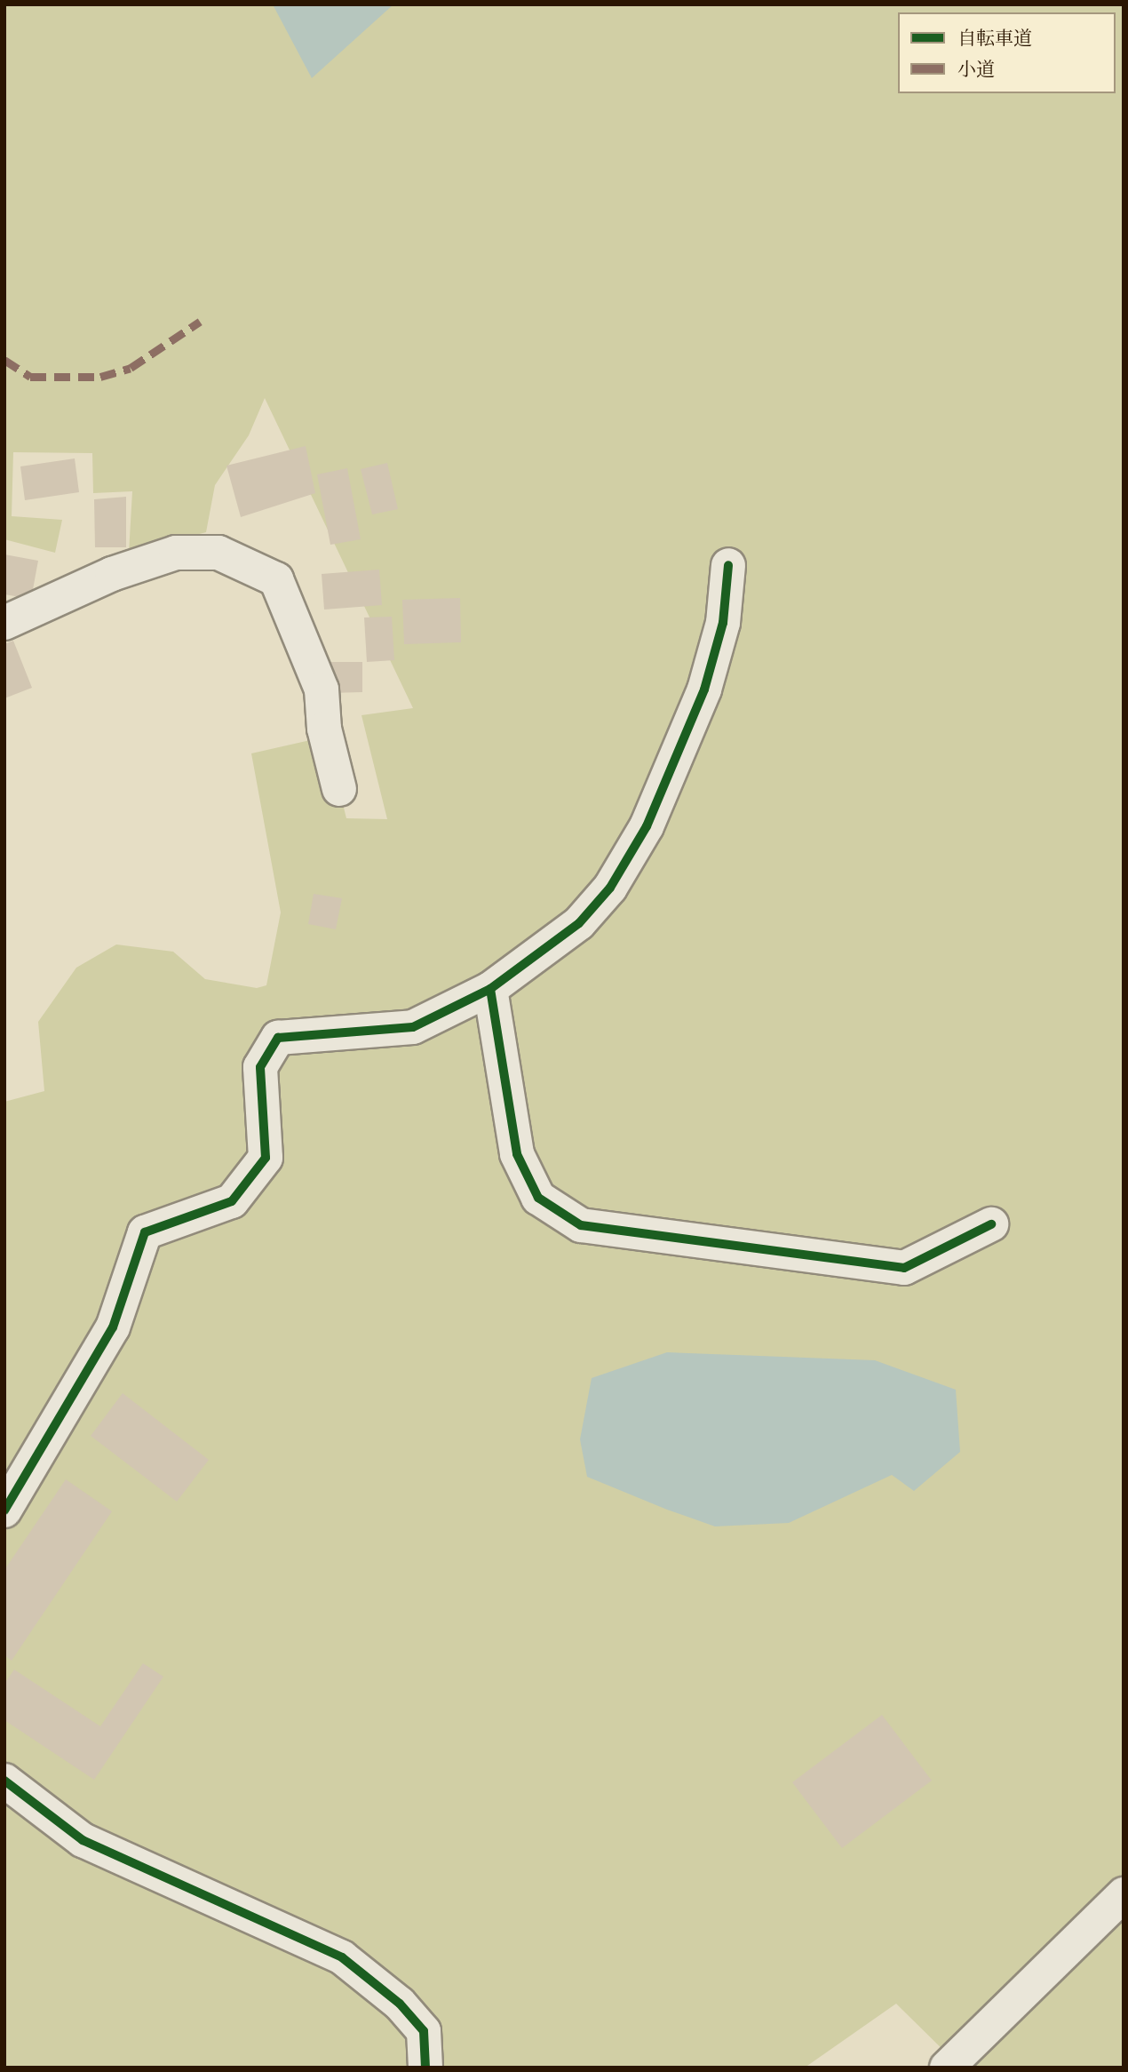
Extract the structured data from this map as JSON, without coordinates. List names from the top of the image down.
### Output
{
  "legend": ["自転車道", "小道"]
}
